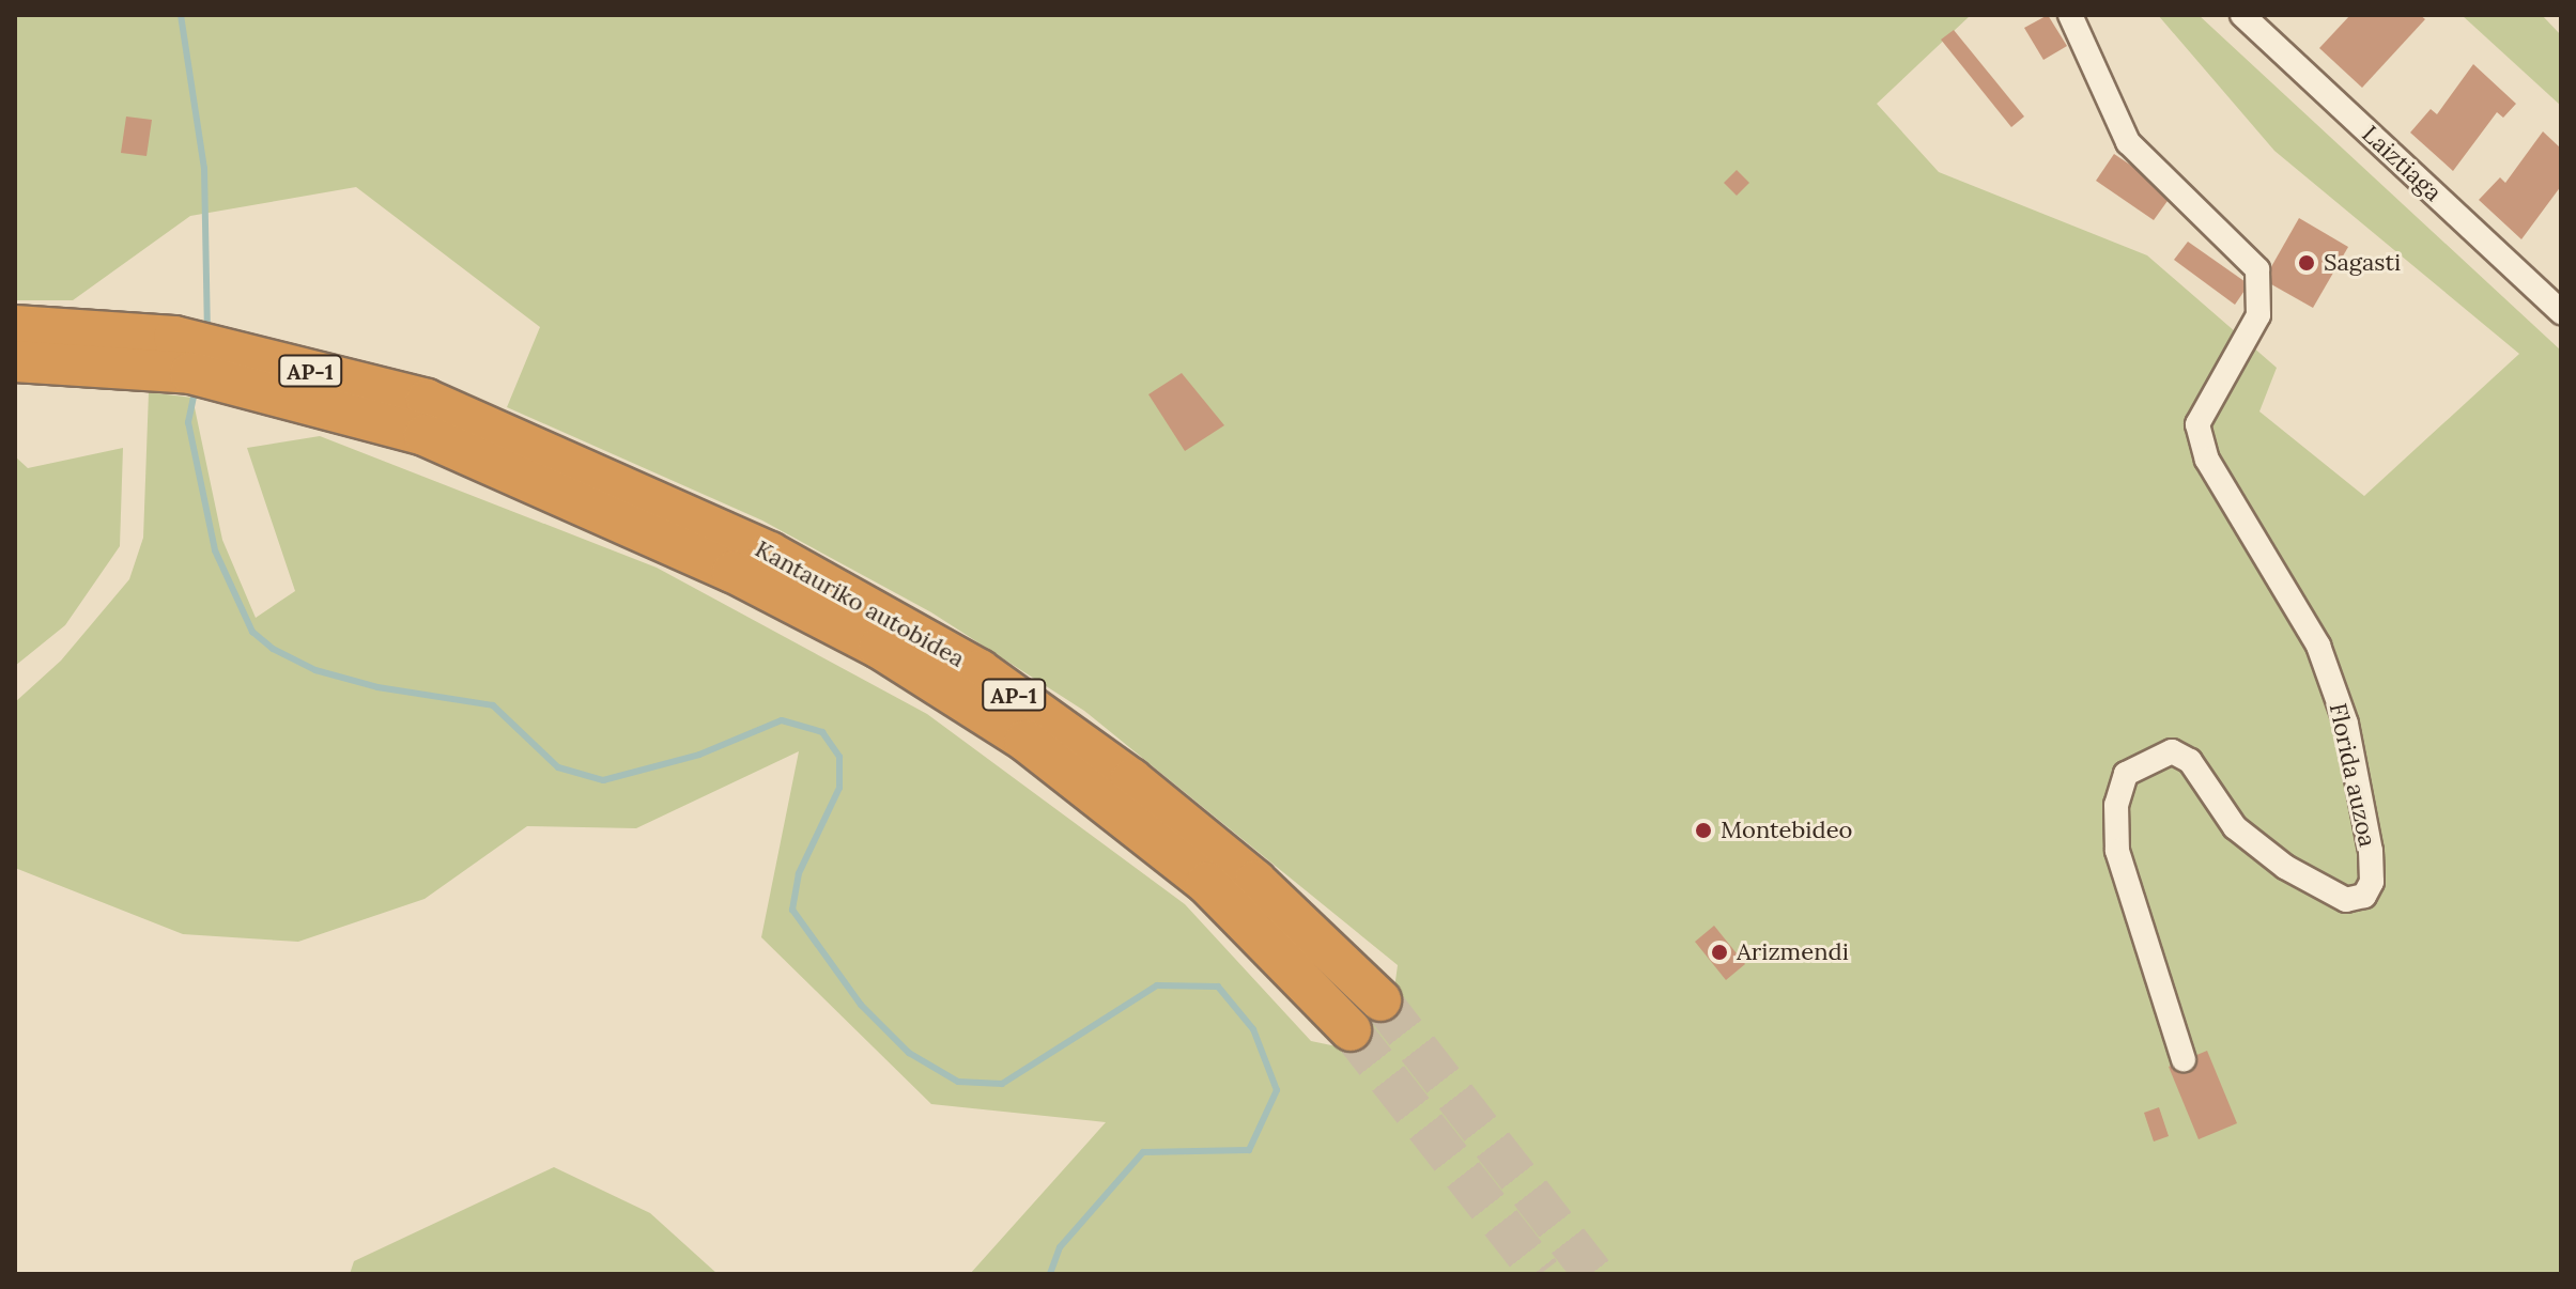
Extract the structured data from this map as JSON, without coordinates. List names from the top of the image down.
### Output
{
  "streets": {
    "highway": ["AP-1", "Kantauriko autobidea"],
    "street": ["Laiztiaga", "Florida auzoa"]
  },
  "crossings": [
    ["AP-1", "Kantauriko autobidea"]
  ],
  "places": ["Sagasti", "Montebideo", "Arizmendi"]
}
